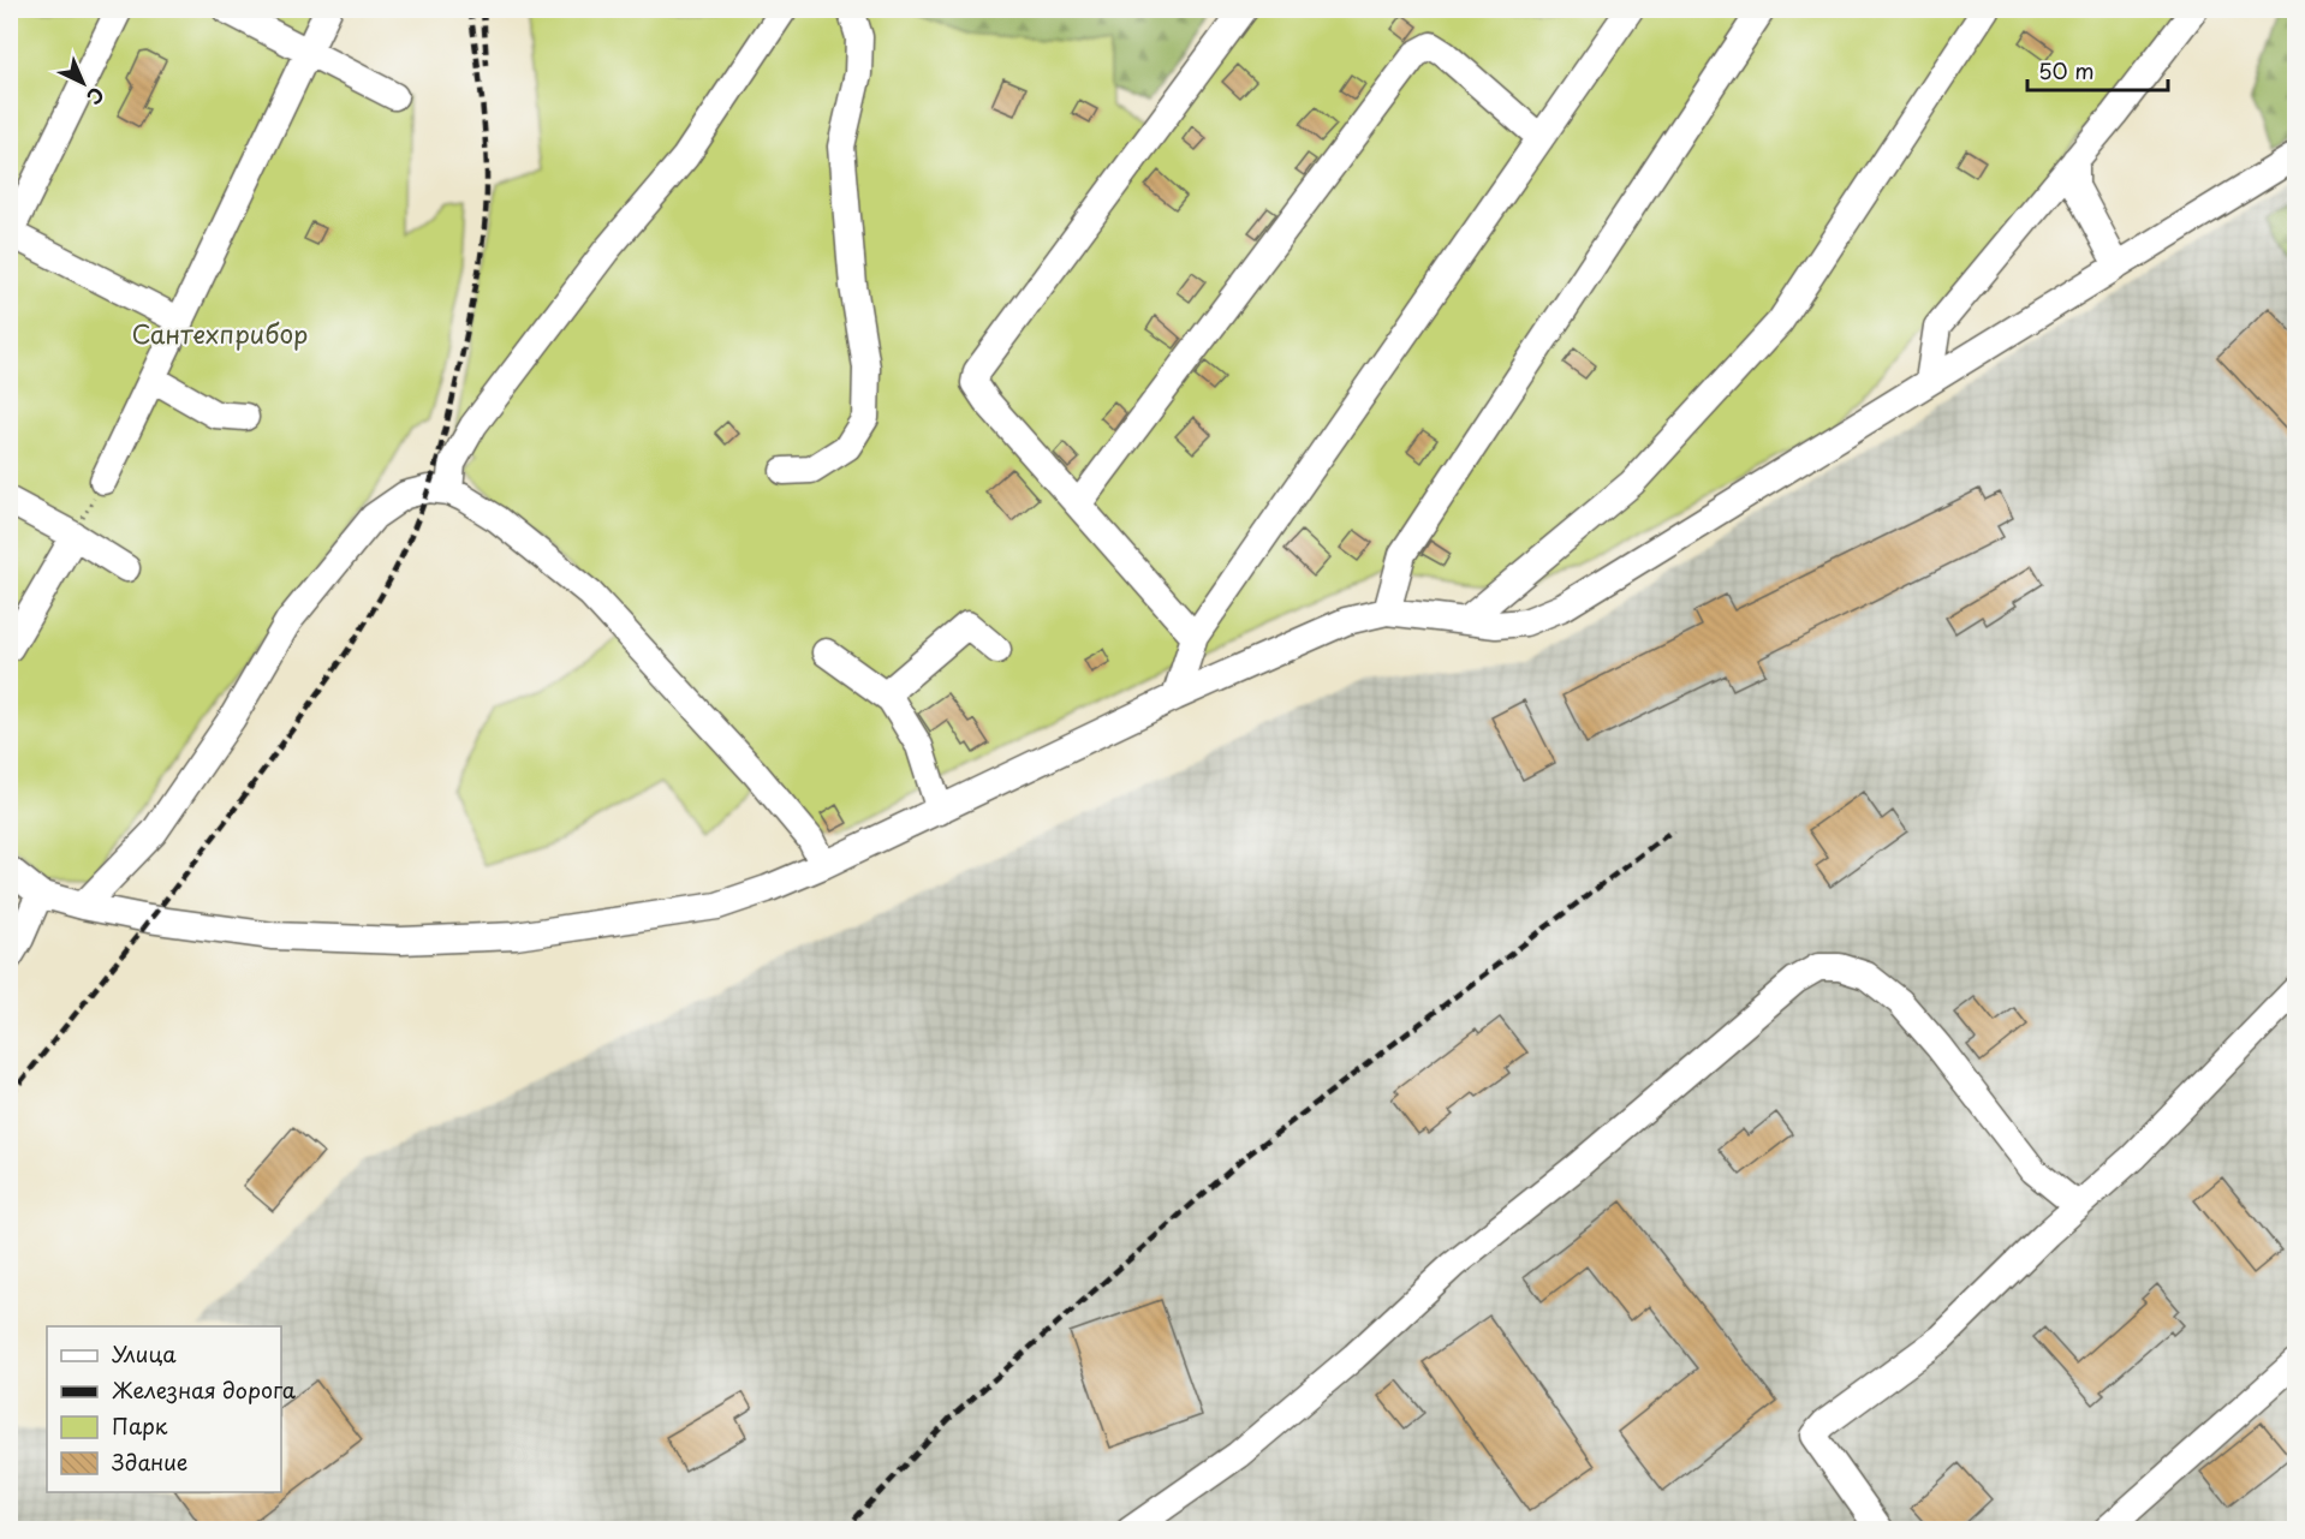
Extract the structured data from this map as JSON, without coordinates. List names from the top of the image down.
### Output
{
  "parks": ["Сантехприбор"],
  "legend": [
    "Улица",
    "Железная дорога",
    "Парк",
    "Здание"
  ],
  "scale_bar": "50 m",
  "north": "bottom right"
}
